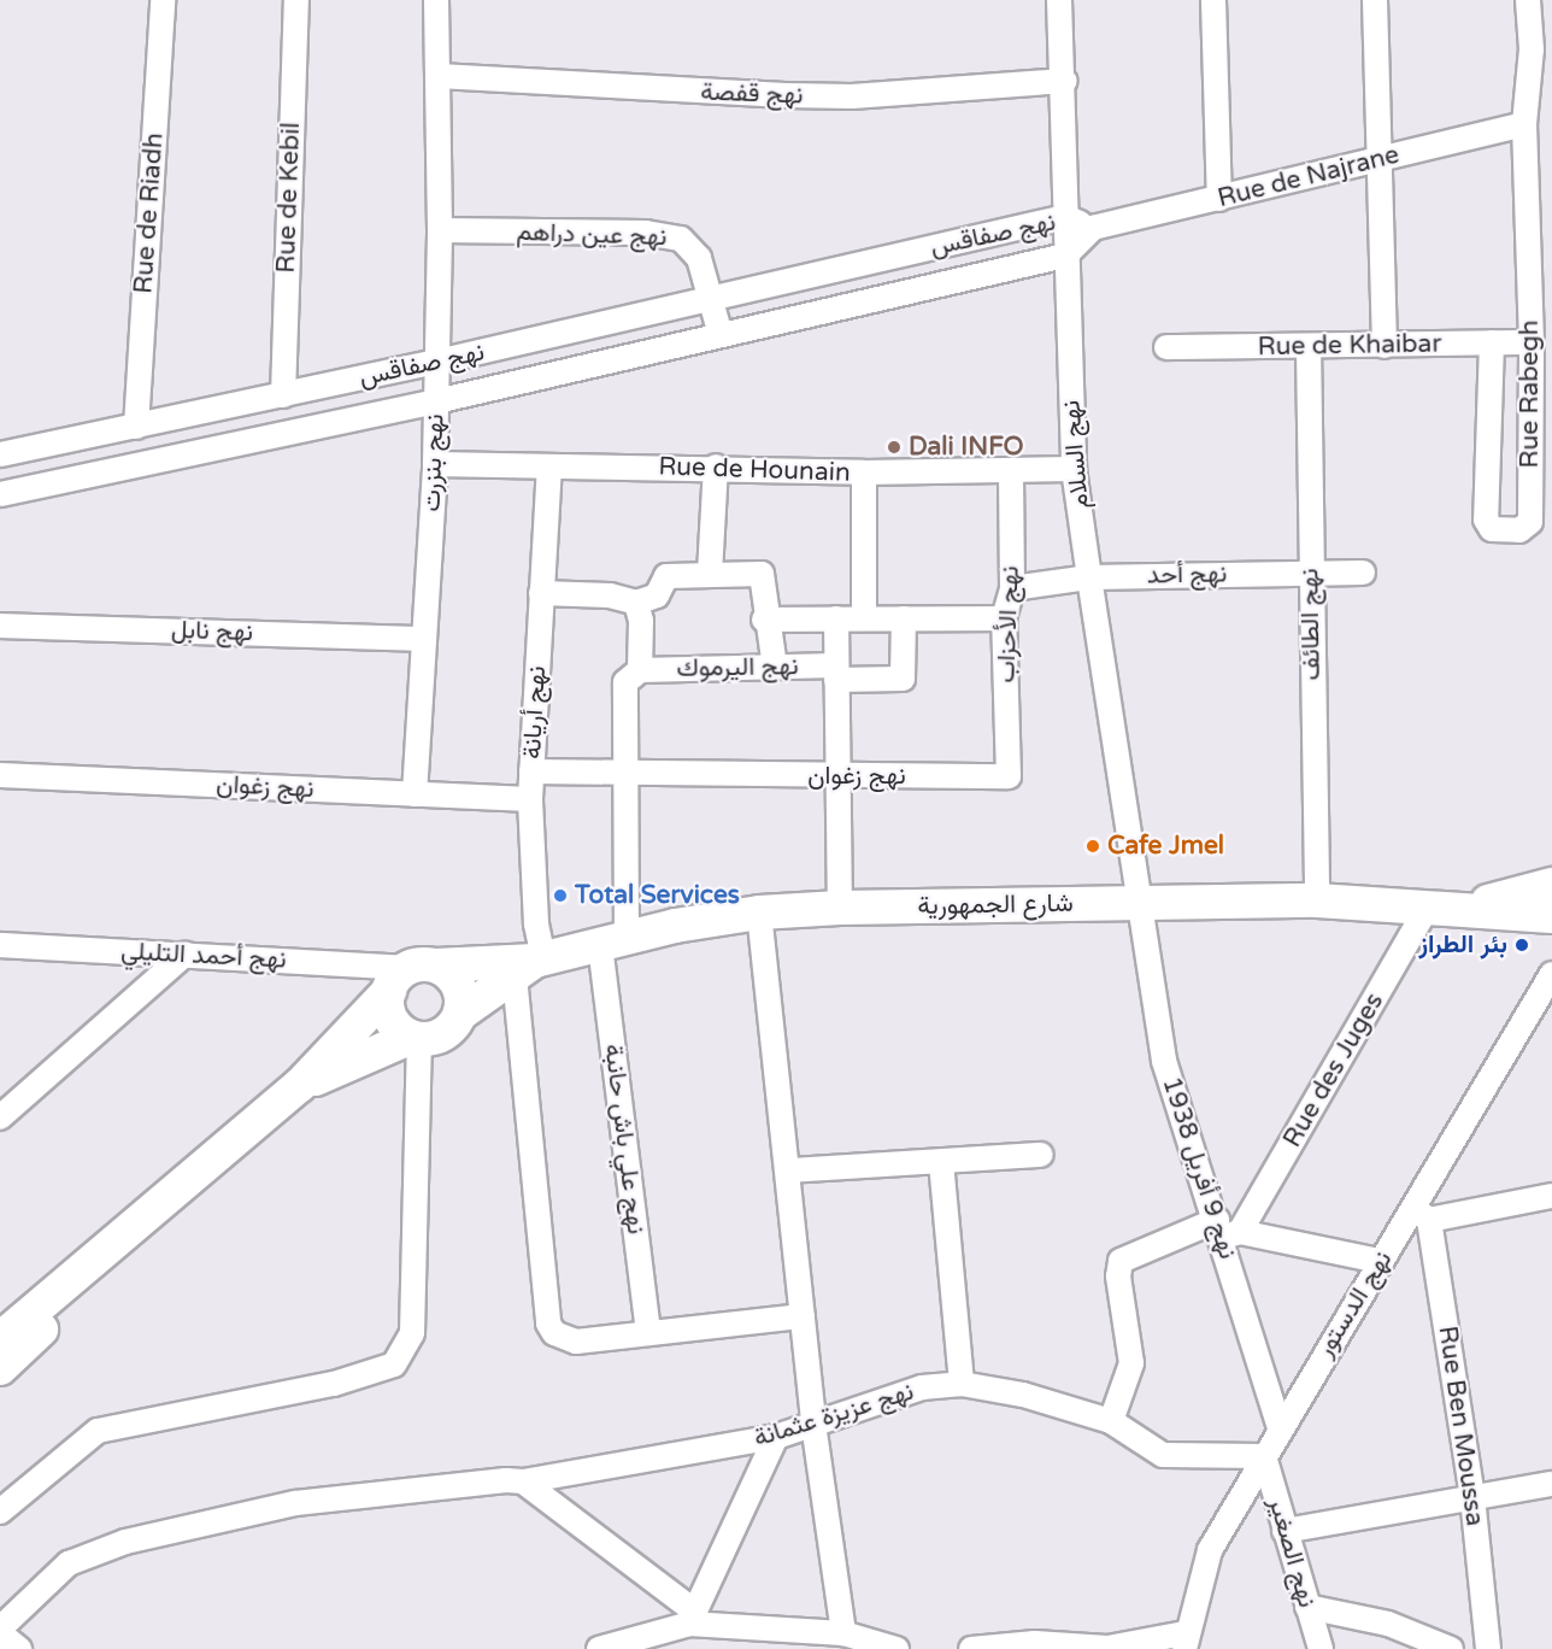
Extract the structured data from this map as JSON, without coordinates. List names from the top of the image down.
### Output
{
  "streets": {
    "main road": ["شارع الجمهورية"],
    "street": [
      "نهج قفصة",
      "Rue de Najrane",
      "Rue de Kebil",
      "Rue de Riadh",
      "نهج عين دراهم",
      "نهج صفاقس",
      "Rue de Khaibar",
      "Rue Rabegh",
      "نهج السلام",
      "نهج بنزرت",
      "Rue de Hounain",
      "نهج أحد",
      "نهج الأحزاب",
      "نهج الطائف",
      "نهج نابل",
      "نهج اليرموك",
      "نهج أريانة",
      "نهج زغوان",
      "نهج أحمد التليلي",
      "Rue des Juges",
      "نهج علي باش حانبة",
      "نهج 9 أفريل 1938",
      "نهج الدستور",
      "نهج عزيزة عثمانة",
      "Rue Ben Moussa",
      "نهج الصغير"
    ]
  },
  "crossings": [
    ["نهج قفصة", "نهج السلام"],
    ["نهج قفصة", "نهج بنزرت"],
    ["Rue de Najrane", "نهج صفاقس"],
    ["Rue de Najrane", "Rue Rabegh"],
    ["Rue de Kebil", "نهج صفاقس"],
    ["Rue de Riadh", "نهج صفاقس"],
    ["نهج عين دراهم", "نهج صفاقس"],
    ["نهج عين دراهم", "نهج بنزرت"],
    ["نهج صفاقس", "نهج السلام"],
    ["نهج صفاقس", "نهج بنزرت"],
    ["Rue de Khaibar", "Rue Rabegh"],
    ["Rue de Khaibar", "نهج الطائف"],
    ["نهج السلام", "Rue de Hounain"],
    ["نهج السلام", "نهج أحد"],
    ["نهج السلام", "شارع الجمهورية"],
    ["نهج السلام", "نهج 9 أفريل 1938"],
    ["نهج بنزرت", "Rue de Hounain"],
    ["نهج بنزرت", "نهج نابل"],
    ["نهج بنزرت", "نهج زغوان"],
    ["Rue de Hounain", "نهج الأحزاب"],
    ["Rue de Hounain", "نهج أريانة"],
    ["نهج أحد", "نهج الأحزاب"],
    ["نهج أحد", "نهج الطائف"],
    ["نهج الأحزاب", "نهج زغوان"],
    ["نهج الطائف", "شارع الجمهورية"],
    ["نهج اليرموك", "نهج علي باش حانبة"],
    ["نهج أريانة", "نهج زغوان"],
    ["نهج أريانة", "شارع الجمهورية"],
    ["نهج أريانة", "نهج علي باش حانبة"],
    ["نهج زغوان", "نهج علي باش حانبة"],
    ["شارع الجمهورية", "Rue des Juges"],
    ["شارع الجمهورية", "نهج علي باش حانبة"],
    ["شارع الجمهورية", "نهج 9 أفريل 1938"],
    ["Rue des Juges", "نهج 9 أفريل 1938"],
    ["نهج 9 أفريل 1938", "نهج الدستور"],
    ["نهج الدستور", "نهج عزيزة عثمانة"],
    ["نهج الدستور", "Rue Ben Moussa"],
    ["نهج الدستور", "نهج الصغير"],
    ["نهج عزيزة عثمانة", "نهج الصغير"]
  ],
  "places": [
    "Dali INFO",
    "Cafe Jmel",
    "Total Services",
    "بئر الطراز"
  ]
}
